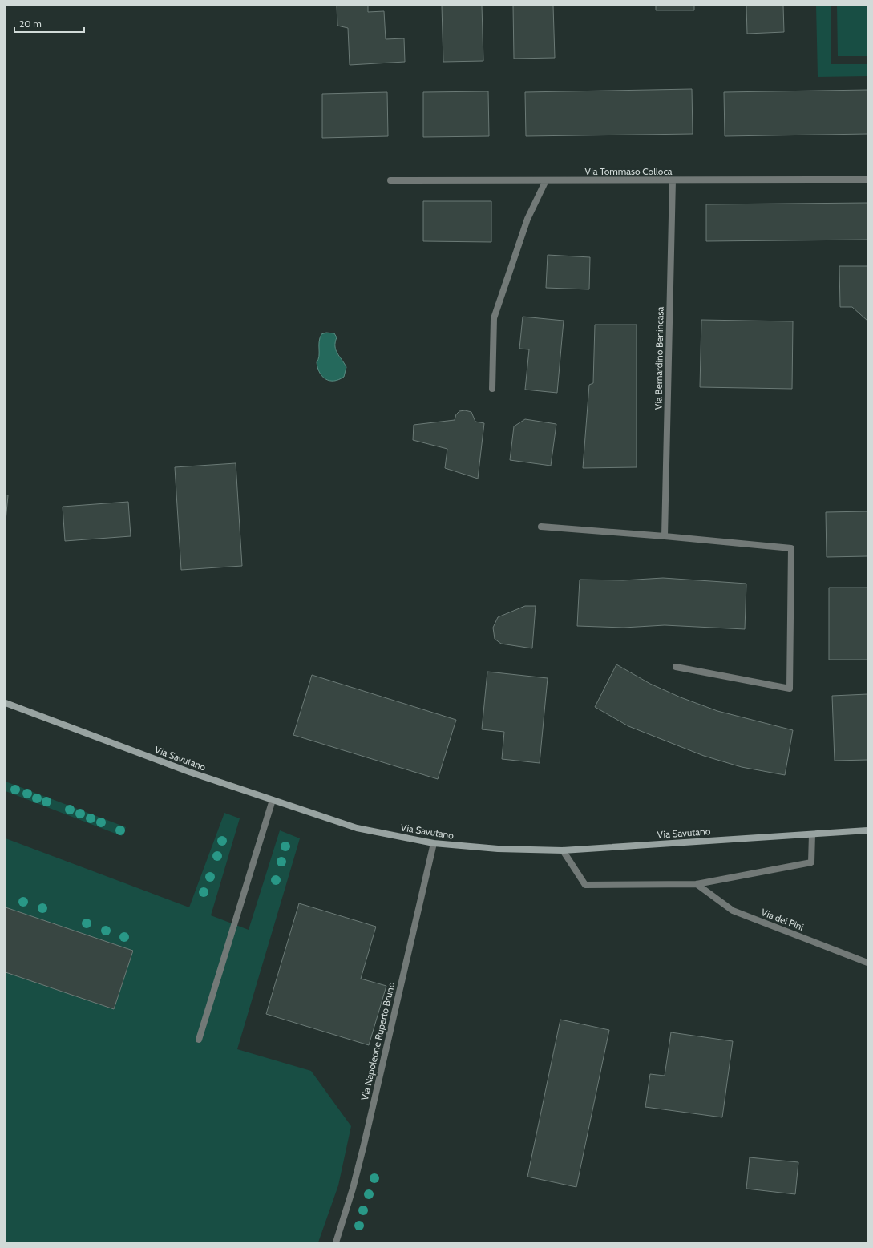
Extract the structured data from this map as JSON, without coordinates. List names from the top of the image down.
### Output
{
  "streets": {
    "street": [
      "Via Tommaso Colloca",
      "Via Bernardino Benincasa",
      "Via Savutano",
      "Via dei Pini",
      "Via Napoleone Ruperto Bruno"
    ]
  },
  "crossings": [
    ["Via Tommaso Colloca", "Via Bernardino Benincasa"],
    ["Via Savutano", "Via Napoleone Ruperto Bruno"]
  ],
  "scale_bar": "20 m"
}
